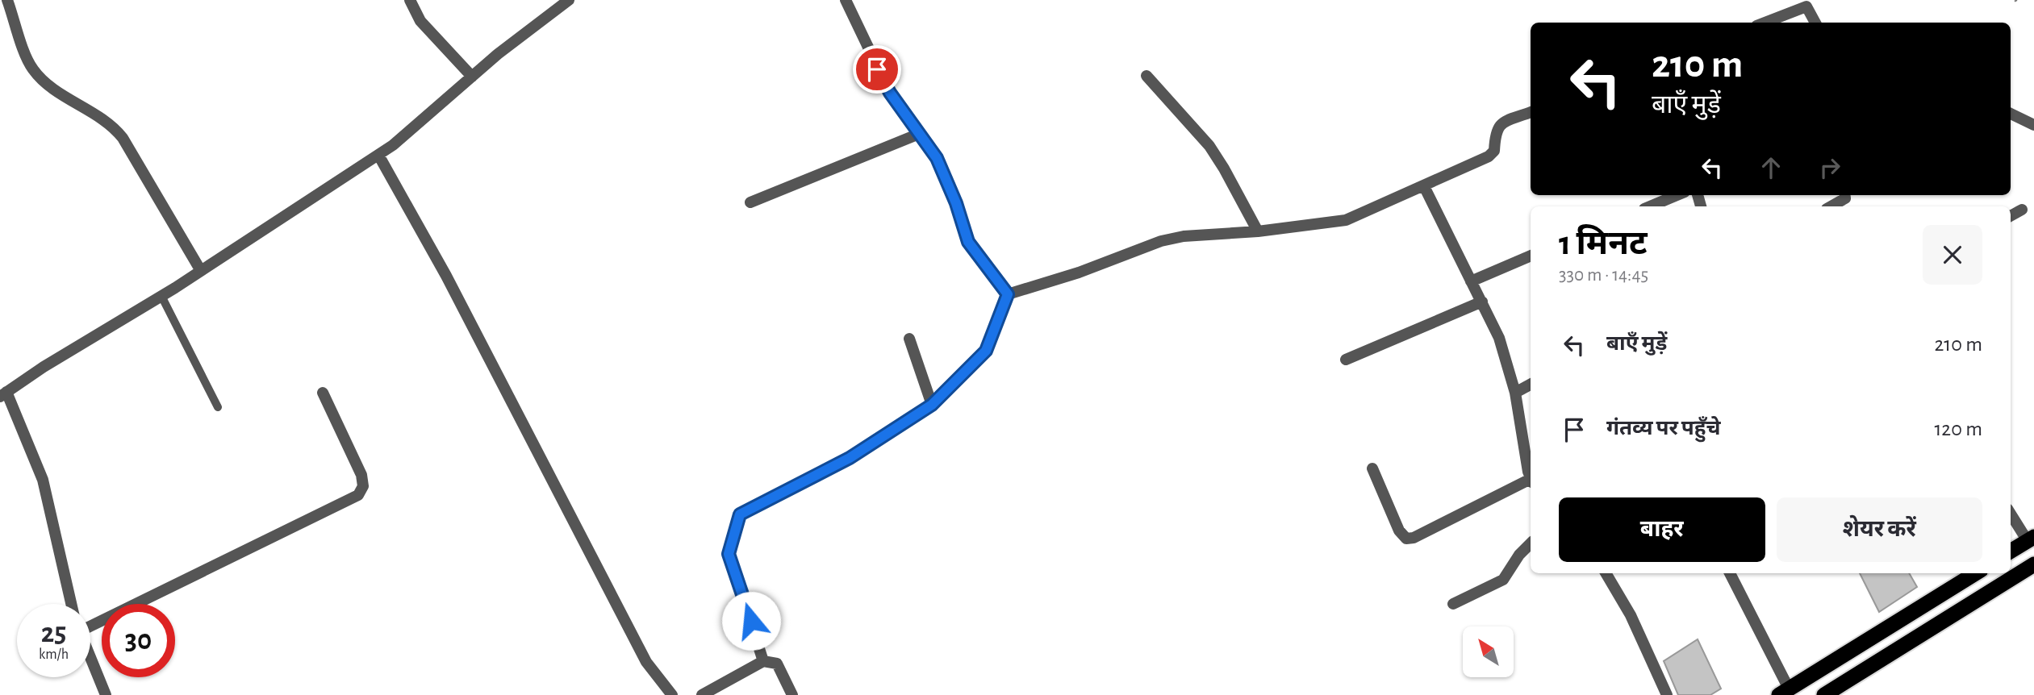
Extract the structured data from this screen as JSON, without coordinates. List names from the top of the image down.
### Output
{
  "north": "top left",
  "page": {
    "turn": ["210 m", "बाएँ मुड़ें"],
    "heading": ["1 मिनट", "330 m · 14:45"],
    "list": [
      {
        "name": "बाएँ मुड़ें",
        "value": "210 m"
      },
      {
        "name": "गंतव्य पर पहुँचे",
        "value": "120 m"
      }
    ],
    "buttons": ["बाहर", "शेयर करें"],
    "speed": "25 km/h",
    "limit": "30"
  }
}
